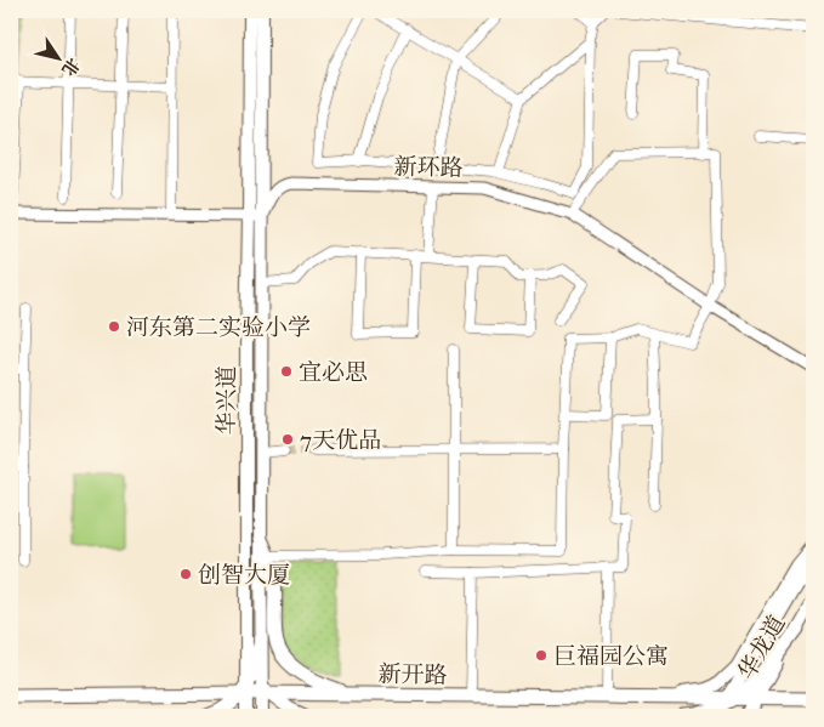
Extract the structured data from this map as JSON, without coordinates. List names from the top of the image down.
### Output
{
  "streets": {
    "main road": ["华兴道", "华龙道", "新开路"],
    "street": ["新环路"]
  },
  "crossings": [
    ["新环路", "华兴道"],
    ["华兴道", "新开路"],
    ["华龙道", "新开路"]
  ],
  "places": [
    "河东第二实验小学",
    "宜必思",
    "7天优品",
    "创智大厦",
    "巨福园公寓"
  ],
  "north": "bottom right"
}
